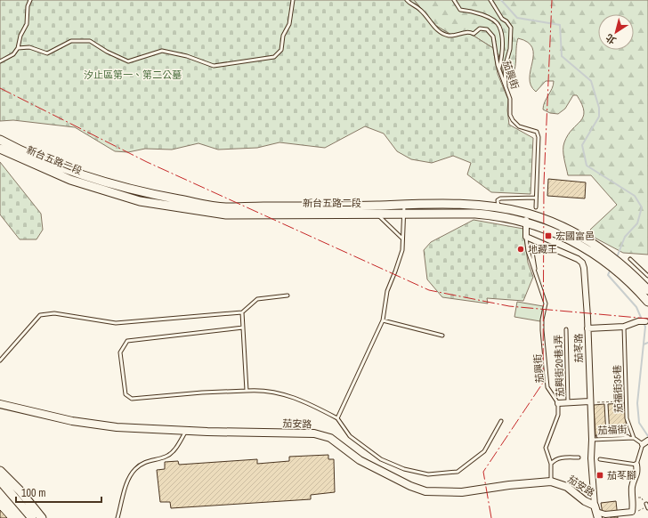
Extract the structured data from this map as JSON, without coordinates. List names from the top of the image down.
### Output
{
  "streets": {
    "main road": ["新台五路二段"],
    "street": ["茄苳路", "茄安路"],
    "lane": [
      "茄興街",
      "茄興街20巷1弄",
      "茄福街35巷",
      "茄福街"
    ]
  },
  "crossings": [
    ["茄興街", "茄苳路"],
    ["茄苳路", "茄安路"],
    ["茄苳路", "茄福街"],
    ["茄福街35巷", "茄福街"]
  ],
  "parks": ["汐止區第一、第二公墓"],
  "places": {
    "transit": ["宏國富邑", "茄苳腳"],
    "other": ["地藏王"]
  },
  "scale_bar": "100 m",
  "north": "bottom left"
}
